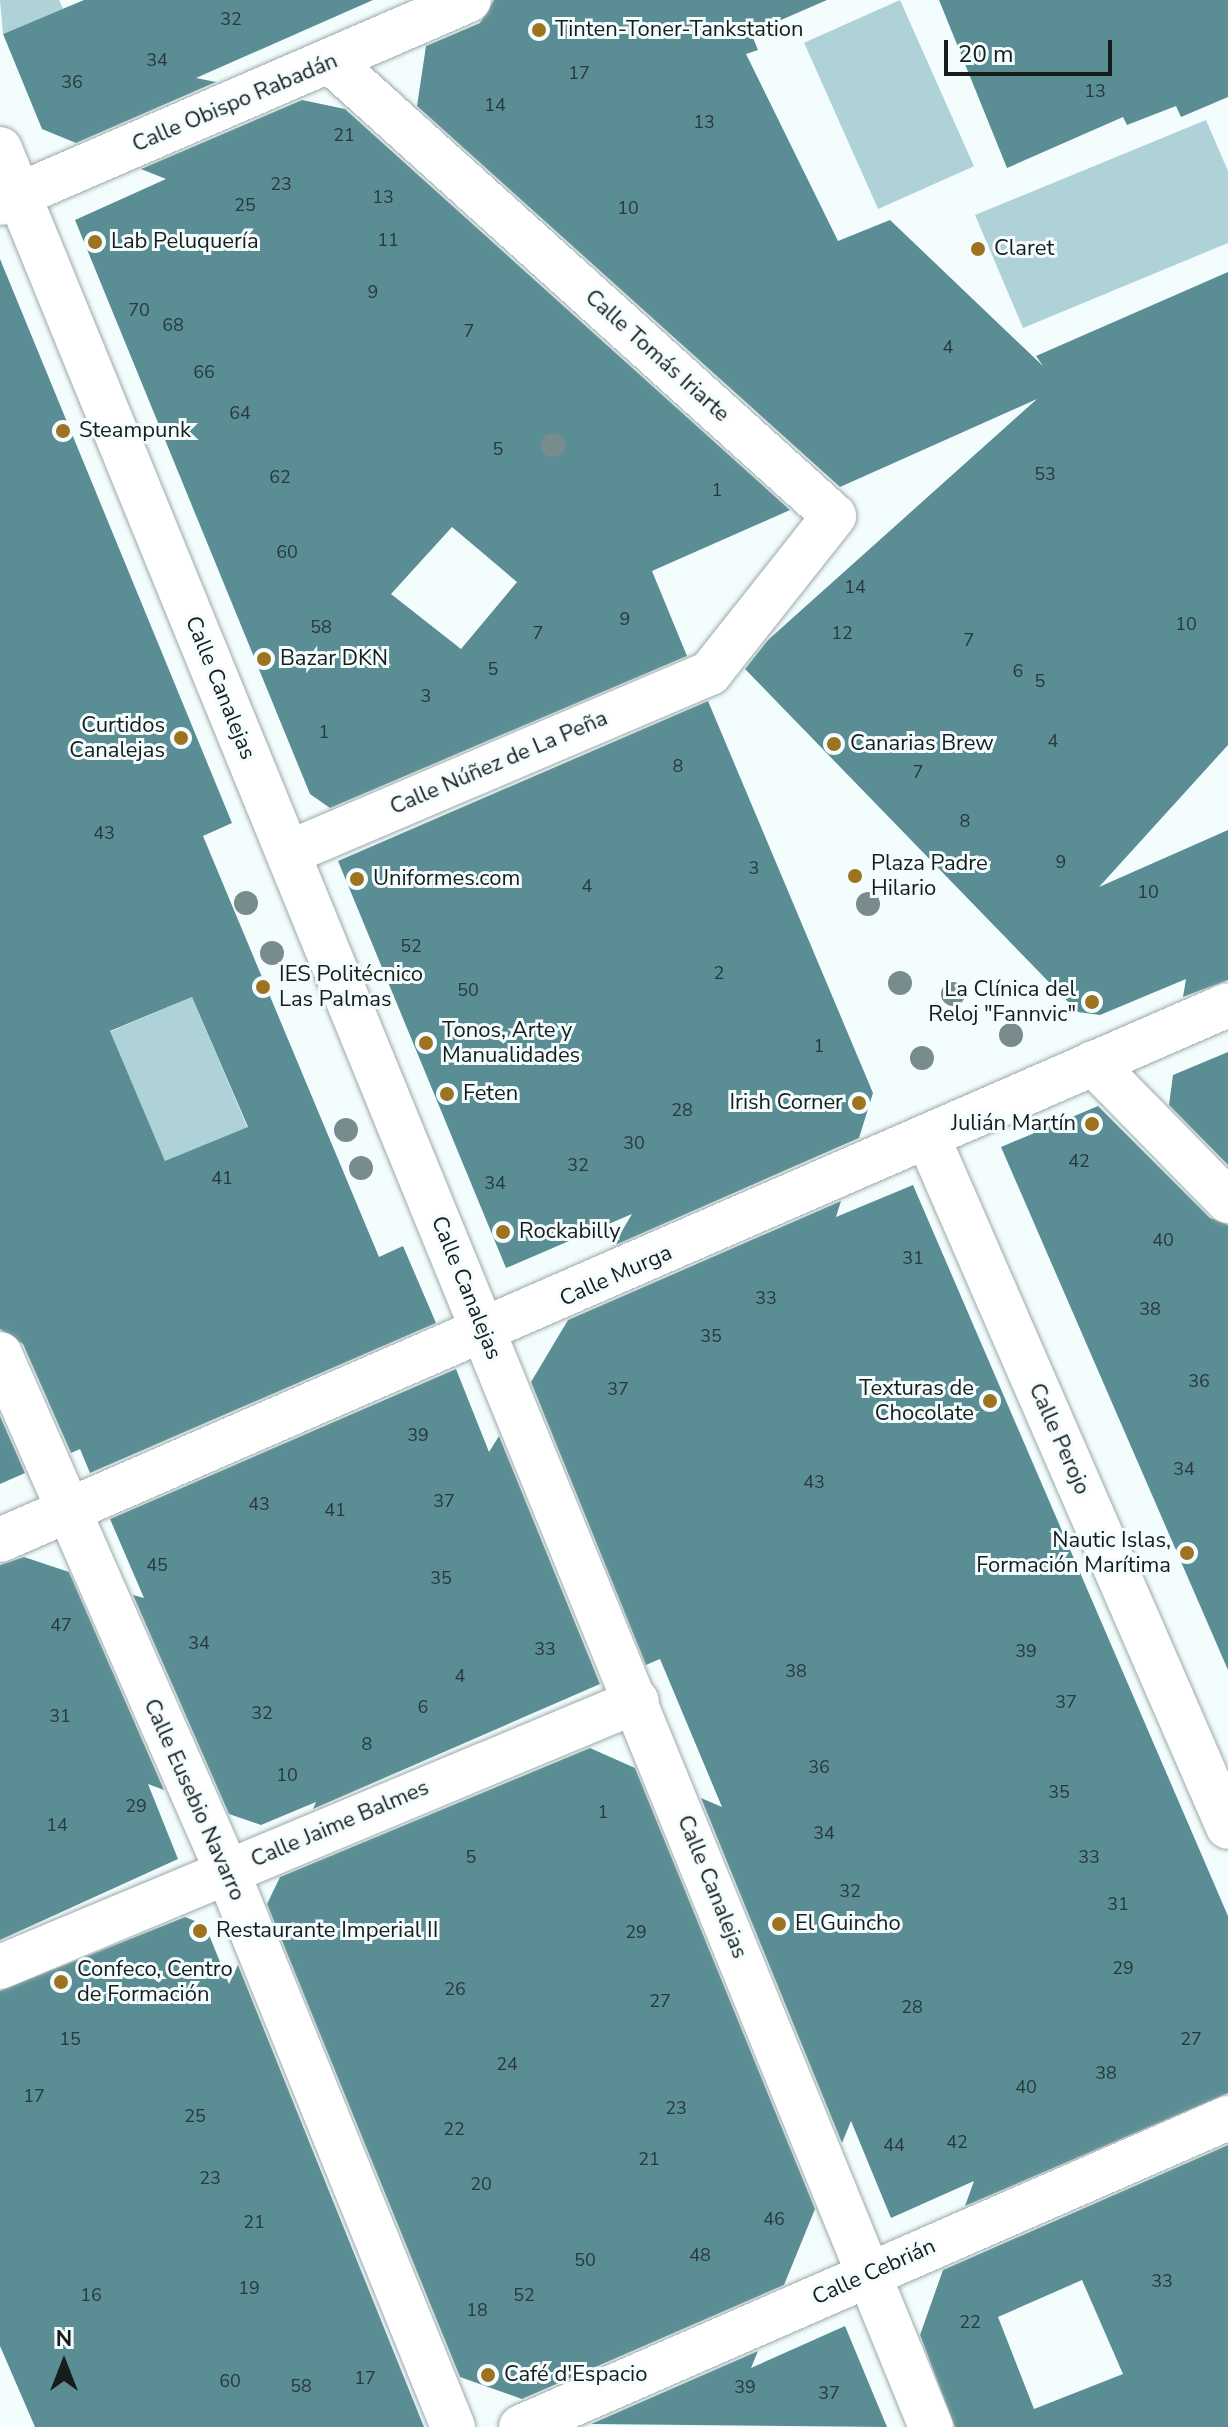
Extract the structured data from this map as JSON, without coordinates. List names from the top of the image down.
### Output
{
  "streets": {
    "street": [
      "Calle Obispo Rabadán",
      "Calle Tomás Iriarte",
      "Calle Canalejas",
      "Calle Núñez de La Peña",
      "Calle Murga",
      "Calle Perojo",
      "Calle Eusebio Navarro",
      "Calle Jaime Balmes",
      "Calle Cebrián"
    ]
  },
  "crossings": [
    ["Calle Obispo Rabadán", "Calle Tomás Iriarte"],
    ["Calle Obispo Rabadán", "Calle Canalejas"],
    ["Calle Tomás Iriarte", "Calle Núñez de La Peña"],
    ["Calle Canalejas", "Calle Núñez de La Peña"],
    ["Calle Canalejas", "Calle Murga"],
    ["Calle Canalejas", "Calle Jaime Balmes"],
    ["Calle Canalejas", "Calle Cebrián"],
    ["Calle Murga", "Calle Perojo"],
    ["Calle Murga", "Calle Eusebio Navarro"],
    ["Calle Eusebio Navarro", "Calle Jaime Balmes"]
  ],
  "places": [
    "Tinten-Toner-Tankstation",
    "Lab Peluquería",
    "Claret",
    "Steampunk",
    "Bazar DKN",
    "Curtidos Canalejas",
    "Canarias Brew",
    "Plaza Padre Hilario",
    "Uniformes.com",
    "IES Politécnico Las Palmas",
    "La Clínica del Reloj \"Fannvic\"",
    "Tonos, Arte y Manualidades",
    "Feten",
    "Irish Corner",
    "Julián Martín",
    "Rockabilly",
    "Texturas de Chocolate",
    "Nautic Islas, Formación Marítima",
    "El Guincho",
    "Restaurante Imperial II",
    "Confeco, Centro de Formación",
    "Café d'Espacio"
  ],
  "house_numbers": [
    "32",
    "34",
    "17",
    "36",
    "13",
    "14",
    "13",
    "21",
    "23",
    "13",
    "25",
    "10",
    "11",
    "9",
    "70",
    "68",
    "7",
    "4",
    "66",
    "64",
    "5",
    "53",
    "62",
    "1",
    "60",
    "14",
    "9",
    "10",
    "58",
    "7",
    "12",
    "7",
    "5",
    "6",
    "5",
    "3",
    "1",
    "4",
    "8",
    "7",
    "8",
    "43",
    "9",
    "3",
    "4",
    "10",
    "52",
    "2",
    "50",
    "1",
    "28",
    "30",
    "42",
    "32",
    "41",
    "34",
    "40",
    "31",
    "33",
    "38",
    "35",
    "36",
    "37",
    "39",
    "34",
    "43",
    "37",
    "43",
    "41",
    "45",
    "35",
    "47",
    "34",
    "33",
    "39",
    "38",
    "4",
    "37",
    "6",
    "32",
    "31",
    "8",
    "36",
    "10",
    "35",
    "29",
    "1",
    "14",
    "34",
    "5",
    "33",
    "32",
    "31",
    "29",
    "29",
    "26",
    "27",
    "28",
    "15",
    "27",
    "24",
    "38",
    "40",
    "17",
    "23",
    "25",
    "22",
    "42",
    "44",
    "21",
    "23",
    "20",
    "46",
    "21",
    "48",
    "50",
    "33",
    "19",
    "16",
    "52",
    "18",
    "22",
    "17",
    "60",
    "58",
    "39",
    "37"
  ],
  "scale_bar": "20 m",
  "north": "top"
}
